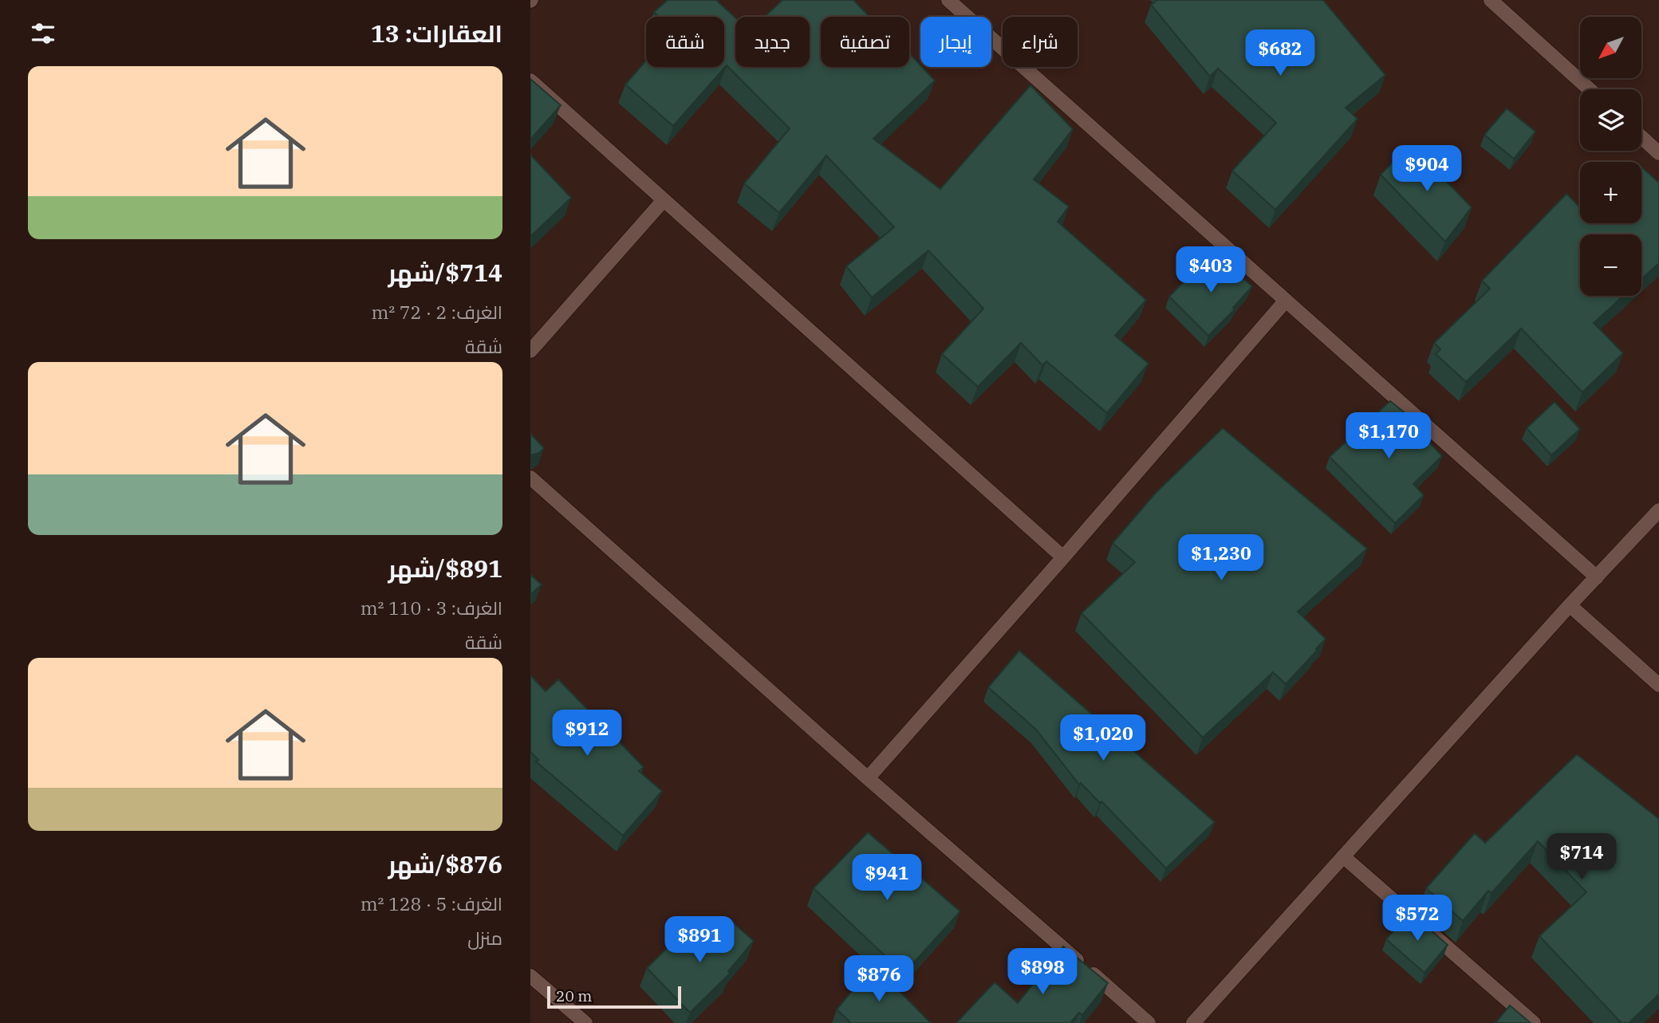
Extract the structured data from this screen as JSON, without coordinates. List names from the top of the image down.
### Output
{
  "scale_bar": "20 m",
  "north": "bottom left",
  "page": {
    "heading": "العقارات: 13",
    "map_buttons": ["+", "−"],
    "chip": [
      "شراء",
      "إيجار",
      "تصفية",
      "جديد",
      "شقة"
    ],
    "price": [
      "$682",
      "$904",
      "$403",
      "$1,170",
      "$1,230",
      "$912",
      "$1,020",
      "$714",
      "$941",
      "$572",
      "$891",
      "$898",
      "$876"
    ],
    "list": [
      {
        "name": "$714/شهر",
        "note": "الغرف: 2 · 72 m² · شقة"
      },
      {
        "name": "$891/شهر",
        "note": "الغرف: 3 · 110 m² · شقة"
      },
      {
        "name": "$876/شهر",
        "note": "الغرف: 5 · 128 m² · منزل"
      }
    ],
    "scale": "20 m"
  }
}
